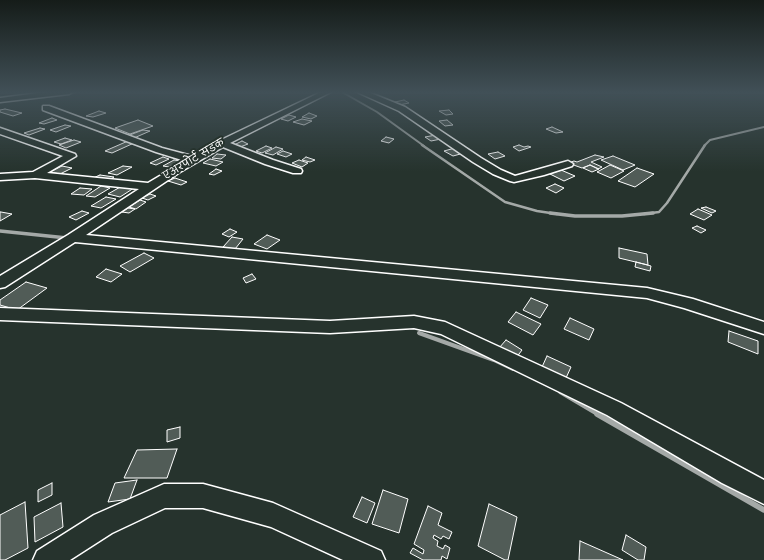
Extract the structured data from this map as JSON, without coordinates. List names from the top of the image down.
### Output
{
  "streets": {
    "street": ["एअरपोर्ट सडक"]
  }
}
